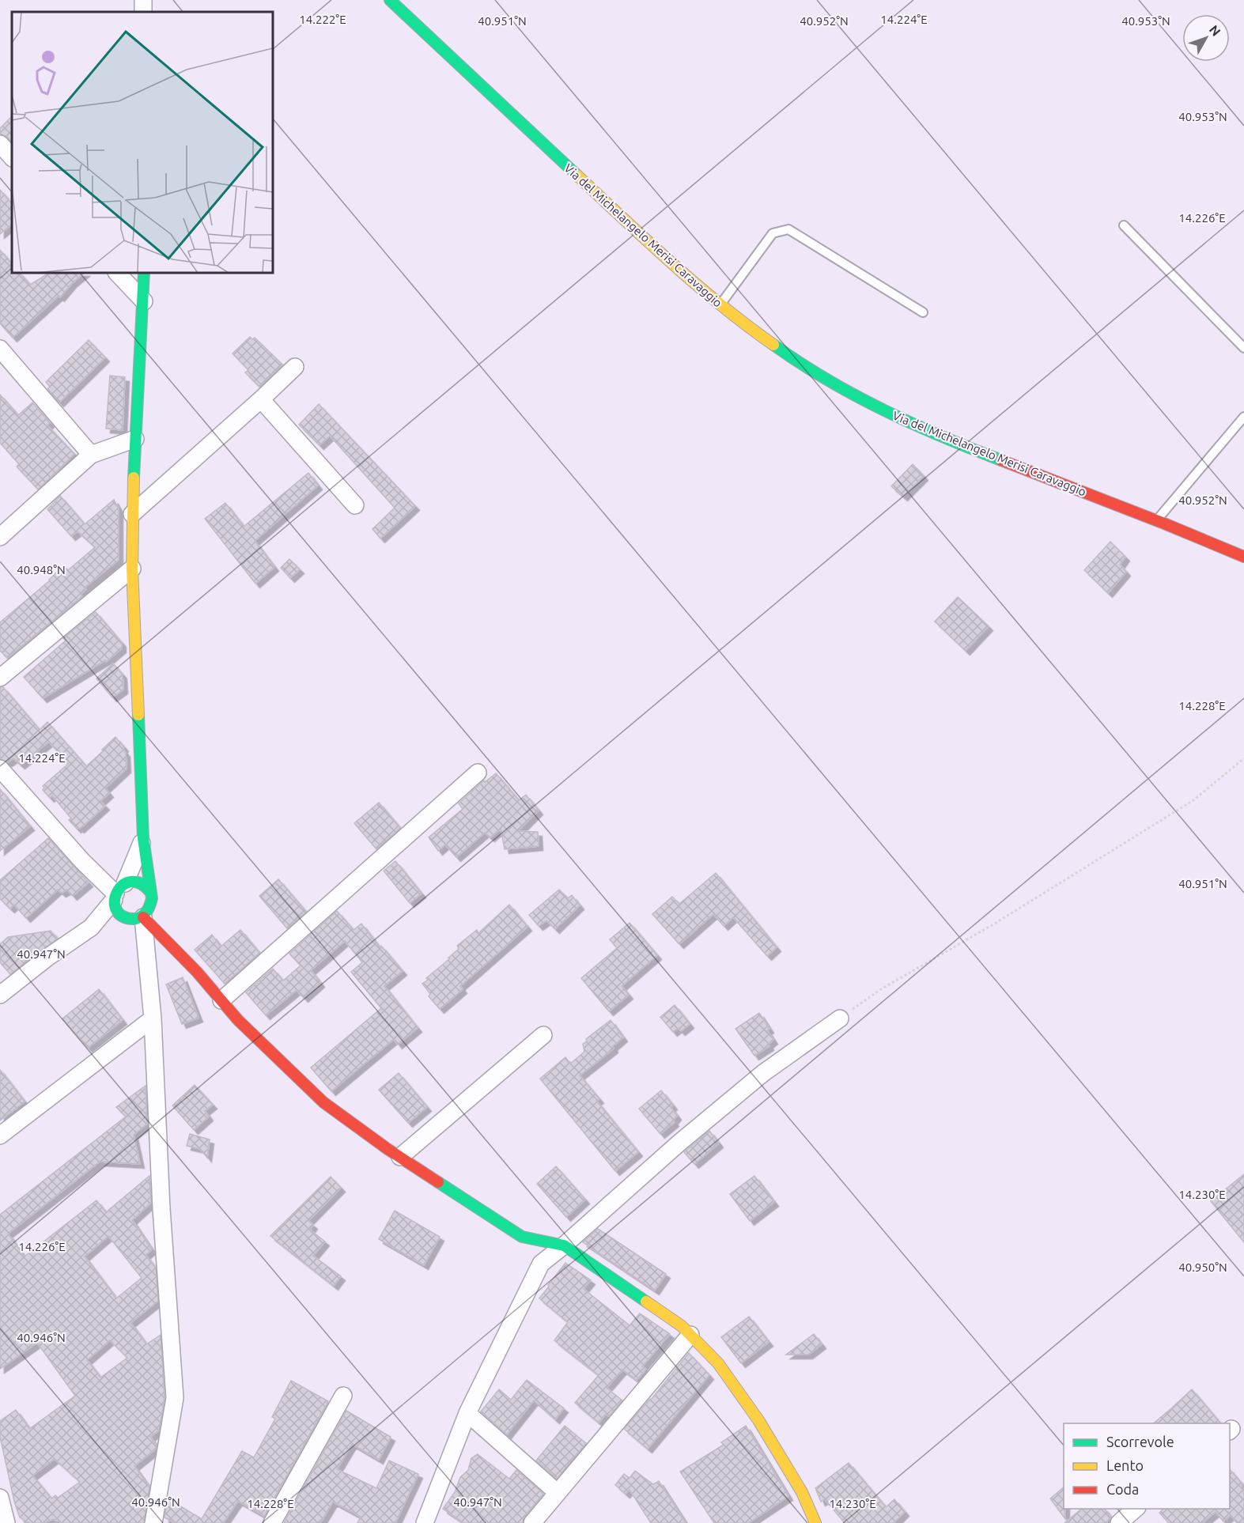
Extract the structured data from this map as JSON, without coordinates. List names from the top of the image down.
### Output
{
  "streets": {
    "street": ["Via del Michelangelo Merisi Caravaggio"]
  },
  "legend": ["Scorrevole", "Lento", "Coda"],
  "north": "top right",
  "coordinates": [
    "14.224°E",
    "14.222°E",
    "40.951°N",
    "40.952°N",
    "40.953°N",
    "14.226°E",
    "40.948°N",
    "14.228°E",
    "40.947°N",
    "14.230°E",
    "40.950°N",
    "40.946°N"
  ]
}
